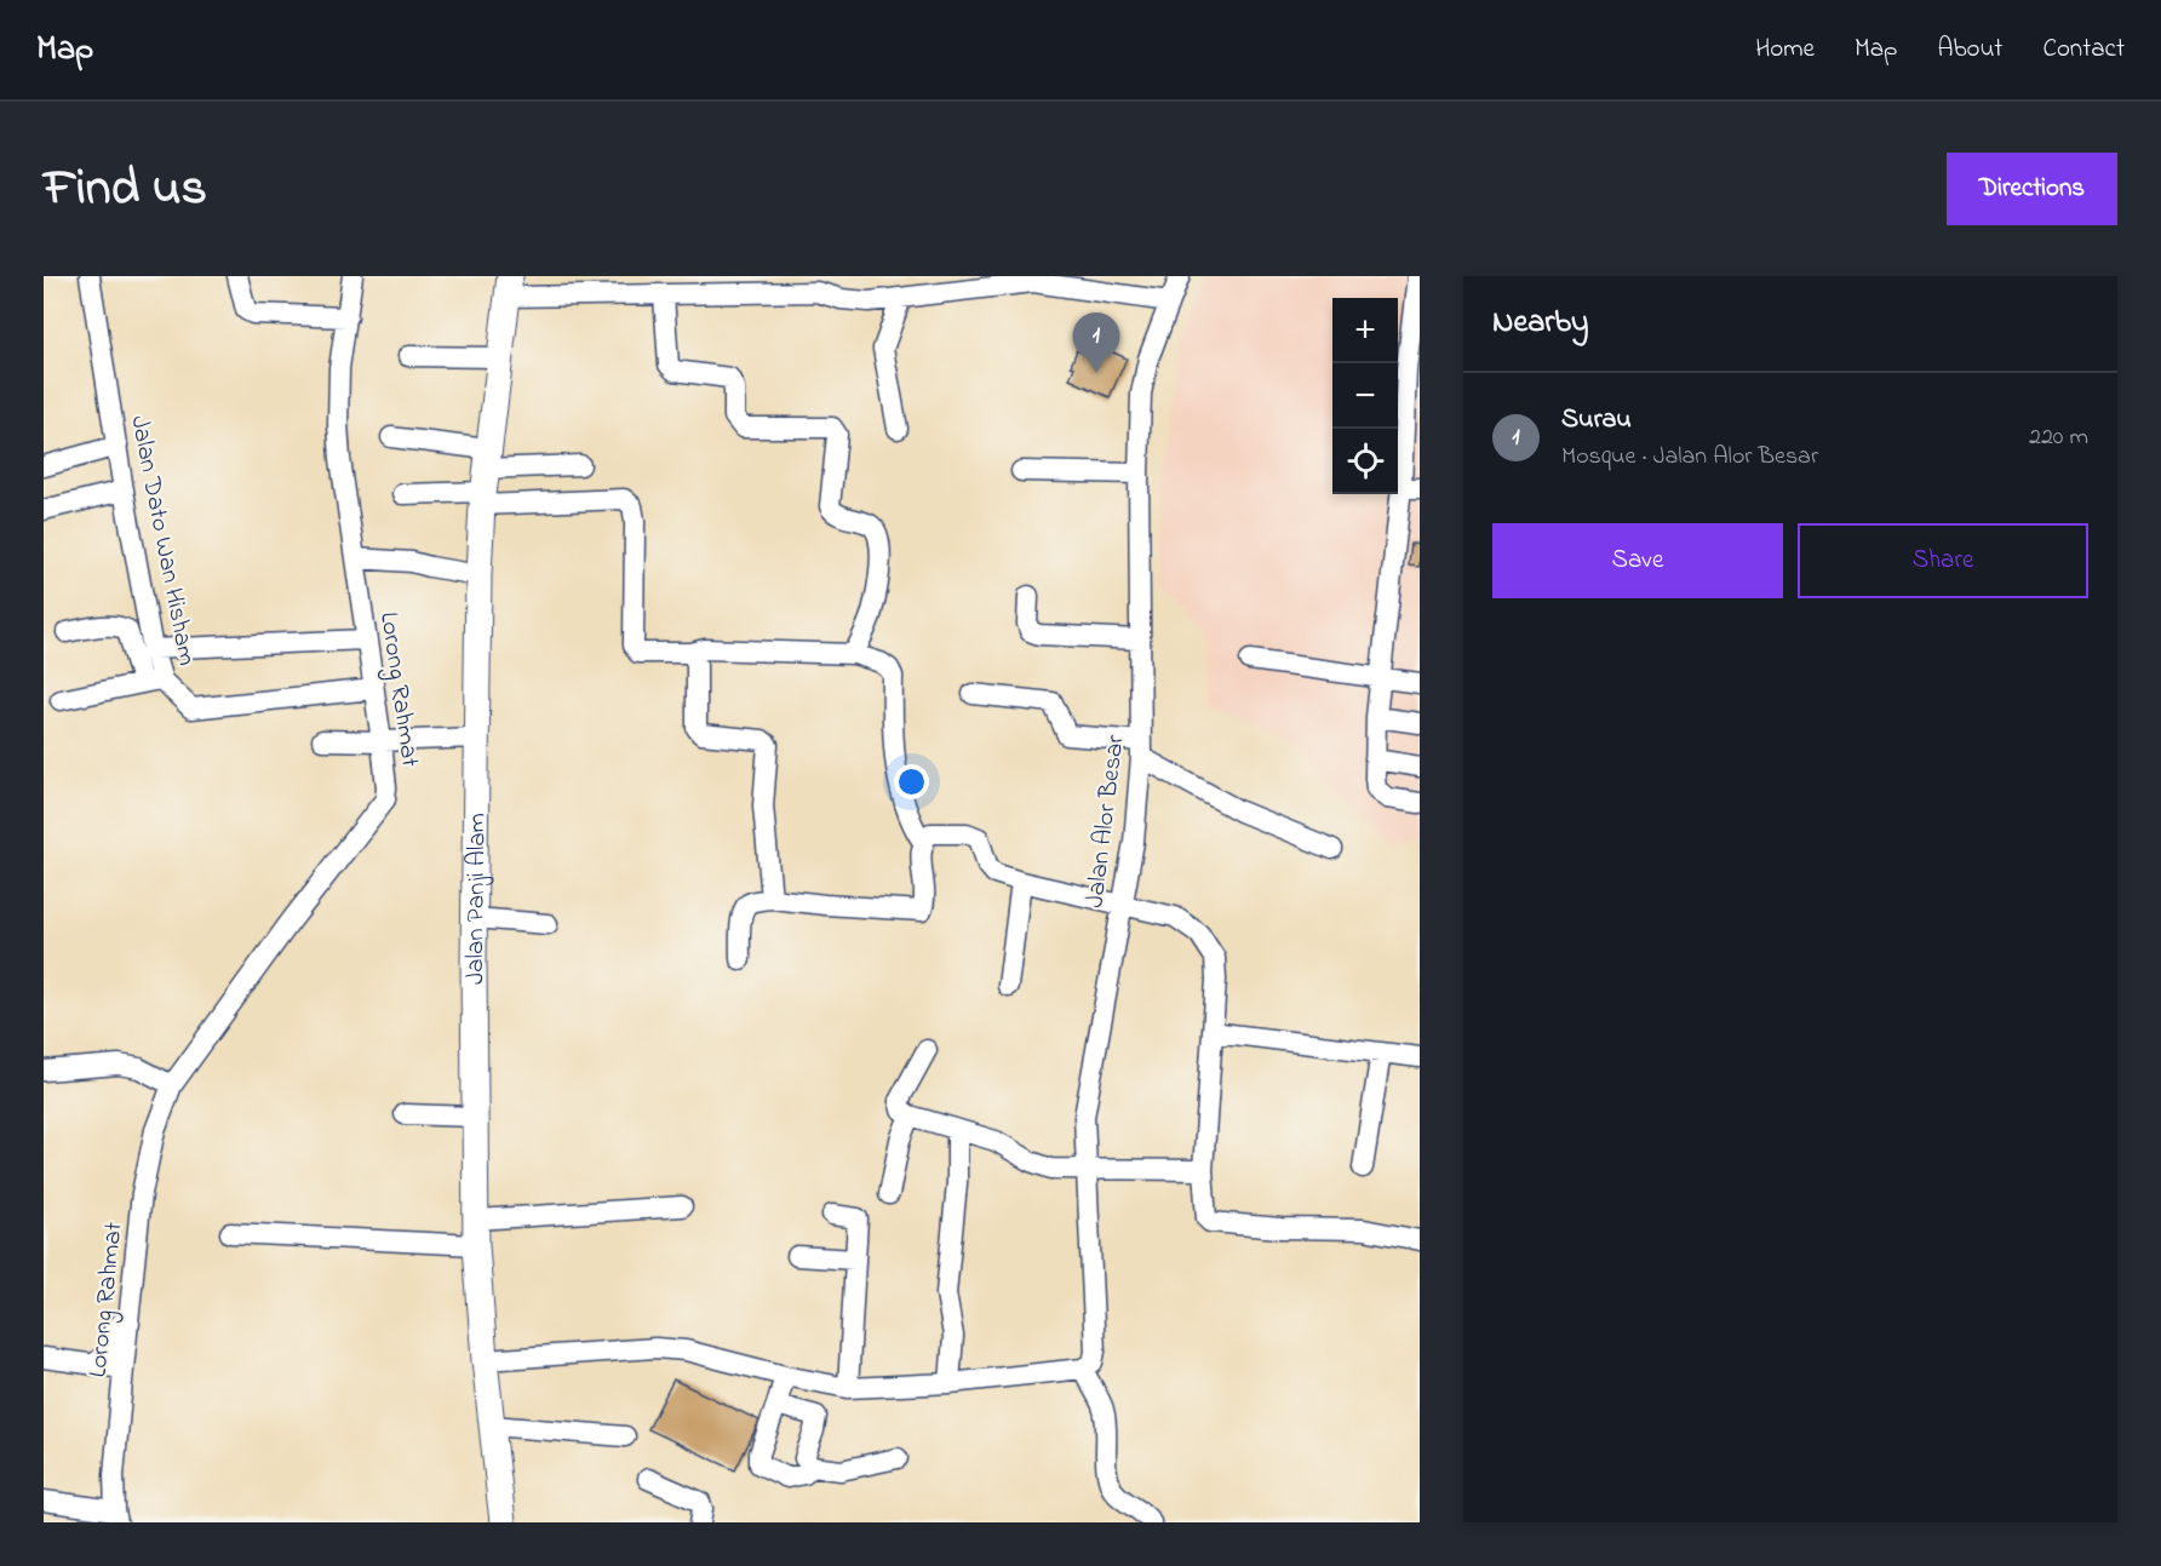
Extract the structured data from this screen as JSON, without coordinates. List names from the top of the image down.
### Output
{
  "streets": {
    "main road": ["Jalan Panji Alam"],
    "street": ["Jalan Dato Wan Hisham", "Lorong Rahmat", "Jalan Alor Besar"]
  },
  "crossings": [
    ["Jalan Dato Wan Hisham", "Lorong Rahmat"]
  ],
  "page": {
    "header": "Map",
    "nav": [
      "Home",
      "Map",
      "About",
      "Contact"
    ],
    "title": "Find us",
    "buttons": [
      "Directions",
      ["Save", "Share"]
    ],
    "heading": "Nearby",
    "map_buttons": ["+", "−"],
    "pins": "1",
    "list": [
      {
        "mark": "1",
        "name": "Surau",
        "note": "Mosque · Jalan Alor Besar",
        "value": "220 m"
      }
    ]
  }
}
